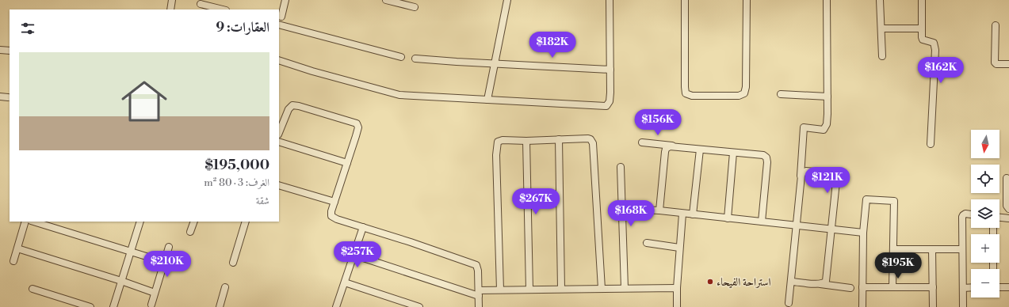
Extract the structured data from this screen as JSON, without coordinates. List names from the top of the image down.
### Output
{
  "places": ["استراحة الفيحاء"],
  "north": "bottom",
  "page": {
    "heading": "العقارات: 9",
    "price": [
      "$182K",
      "$162K",
      "$156K",
      "$121K",
      "$267K",
      "$168K",
      "$257K",
      "$210K",
      "$195K"
    ],
    "list": [
      {
        "name": "$195,000",
        "note": "الغرف: 3 · 80 m² · شقة"
      }
    ],
    "map_buttons": ["+", "−"]
  }
}
